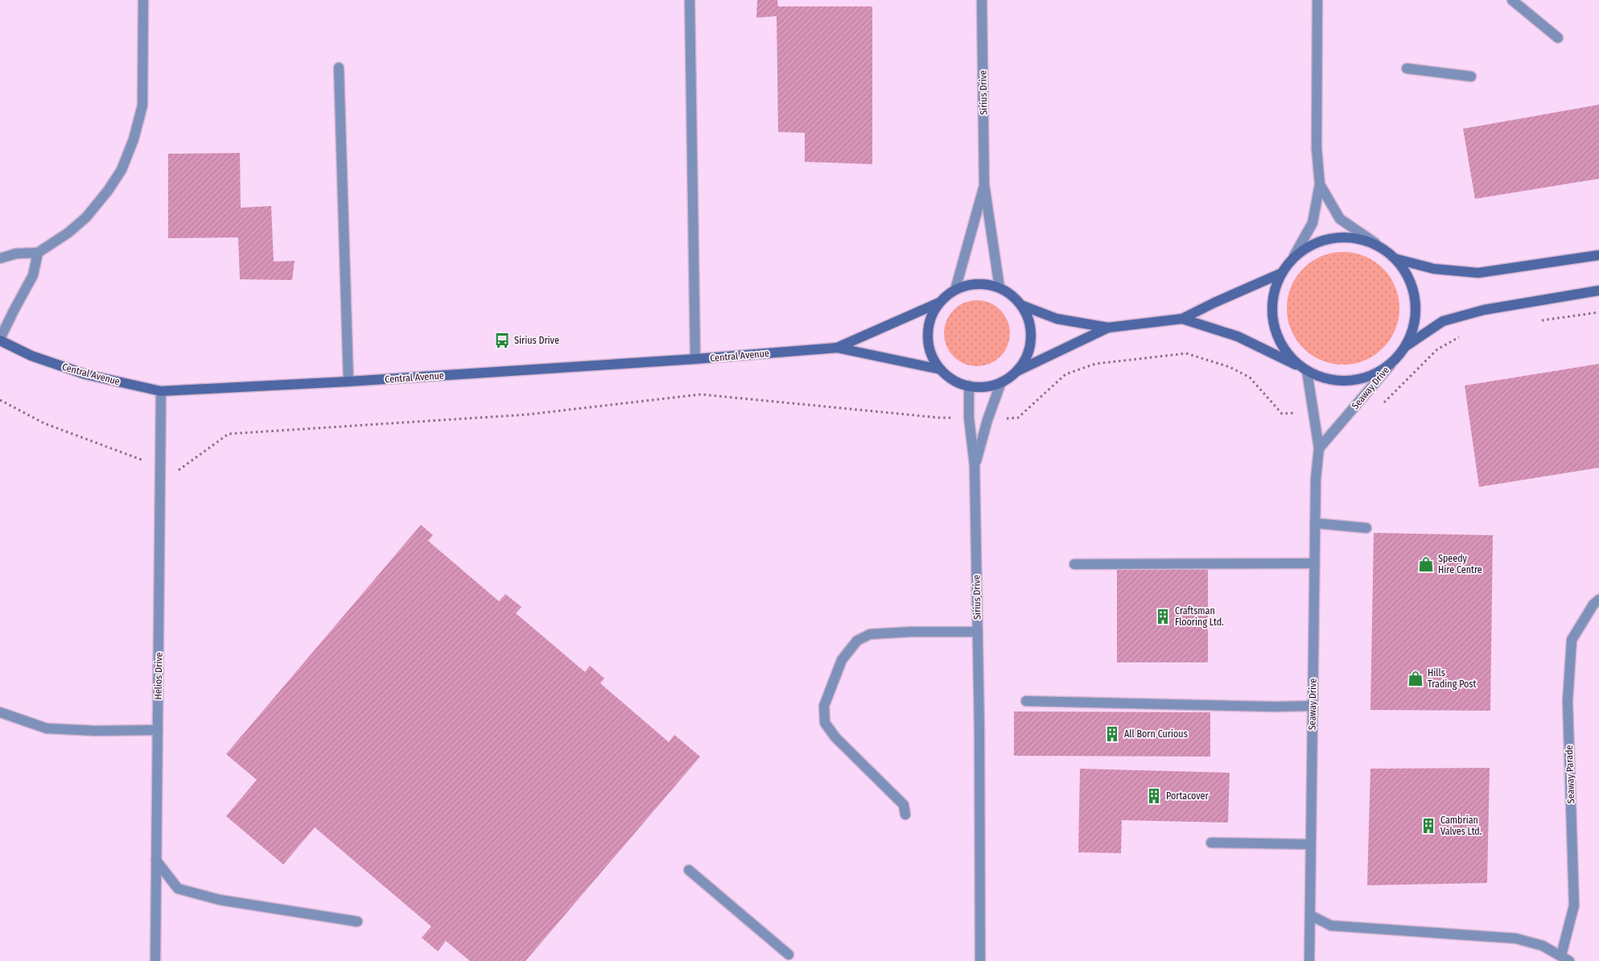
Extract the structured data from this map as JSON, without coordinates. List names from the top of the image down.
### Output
{
  "streets": {
    "street": [
      "Sirius Drive",
      "Central Avenue",
      "Seaway Drive",
      "Helios Drive",
      "Seaway Parade"
    ]
  },
  "crossings": [
    ["Sirius Drive", "Central Avenue"],
    ["Central Avenue", "Helios Drive"],
    ["Seaway Drive", "Seaway Parade"]
  ],
  "places": {
    "bus stop": ["Sirius Drive"],
    "shop": ["Speedy Hire Centre", "Hills Trading Post"],
    "building": [
      "Craftsman Flooring Ltd.",
      "All Born Curious",
      "Portacover",
      "Cambrian Valves Ltd."
    ]
  }
}
